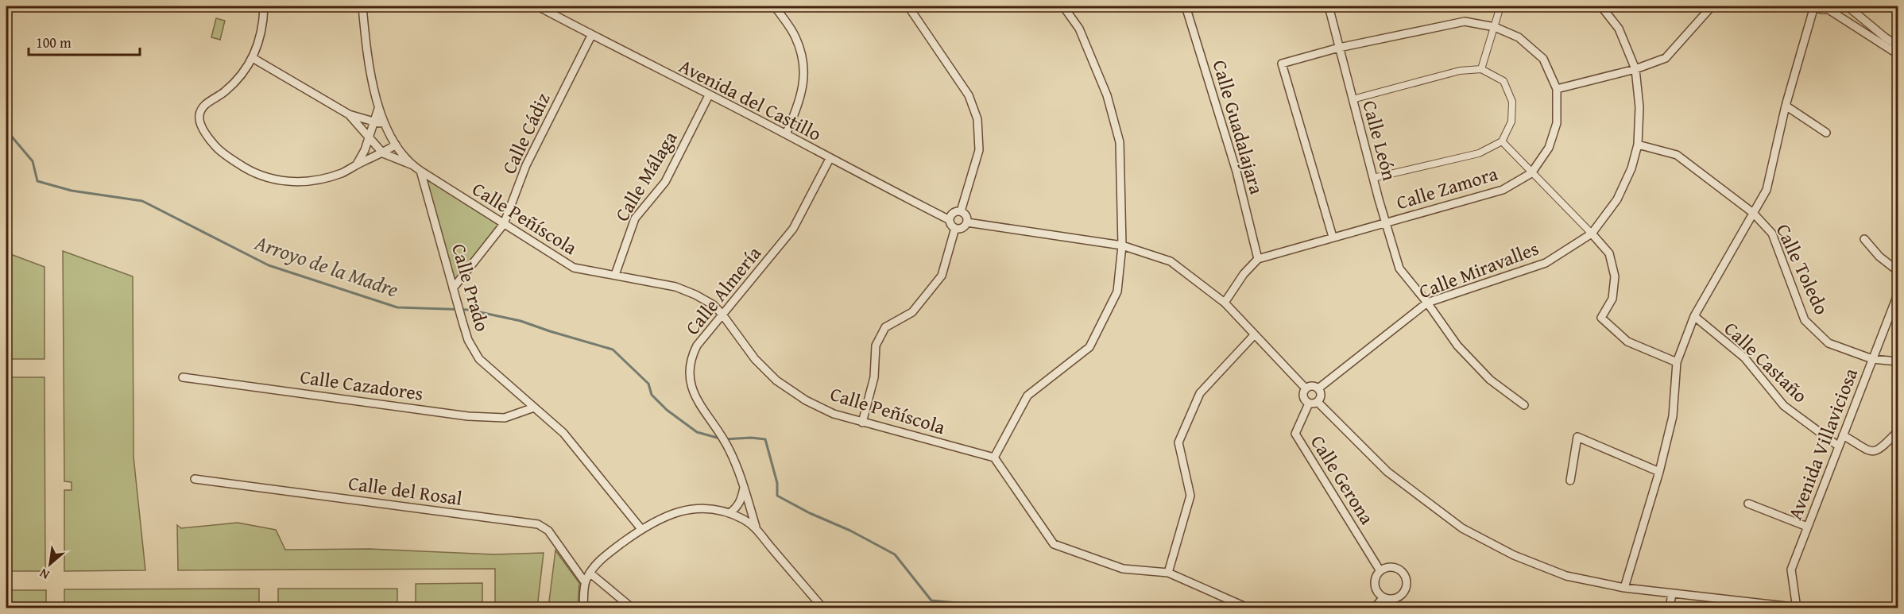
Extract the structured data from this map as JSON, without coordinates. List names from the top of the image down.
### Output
{
  "streets": {
    "street": [
      "Avenida del Castillo",
      "Calle Guadalajara",
      "Calle Cádiz",
      "Calle León",
      "Calle Málaga",
      "Calle Zamora",
      "Calle Peñíscola",
      "Calle Toledo",
      "Calle Miravalles",
      "Calle Prado",
      "Calle Almería",
      "Calle Castaño",
      "Calle Cazadores",
      "Avenida Villaviciosa",
      "Calle Gerona",
      "Calle del Rosal"
    ]
  },
  "crossings": [
    ["Avenida del Castillo", "Calle Cádiz"],
    ["Avenida del Castillo", "Calle Málaga"],
    ["Avenida del Castillo", "Calle Almería"],
    ["Calle Guadalajara", "Calle Zamora"],
    ["Calle Cádiz", "Calle Peñíscola"],
    ["Calle Cádiz", "Calle Prado"],
    ["Calle León", "Calle Zamora"],
    ["Calle León", "Calle Miravalles"],
    ["Calle Málaga", "Calle Peñíscola"],
    ["Calle Peñíscola", "Calle Prado"],
    ["Calle Peñíscola", "Calle Almería"],
    ["Calle Toledo", "Calle Miravalles"],
    ["Calle Toledo", "Avenida Villaviciosa"],
    ["Calle Miravalles", "Calle Gerona"],
    ["Calle Prado", "Calle Cazadores"],
    ["Calle Castaño", "Avenida Villaviciosa"]
  ],
  "water": ["Arroyo de la Madre"],
  "scale_bar": "100 m",
  "north": "bottom left"
}
